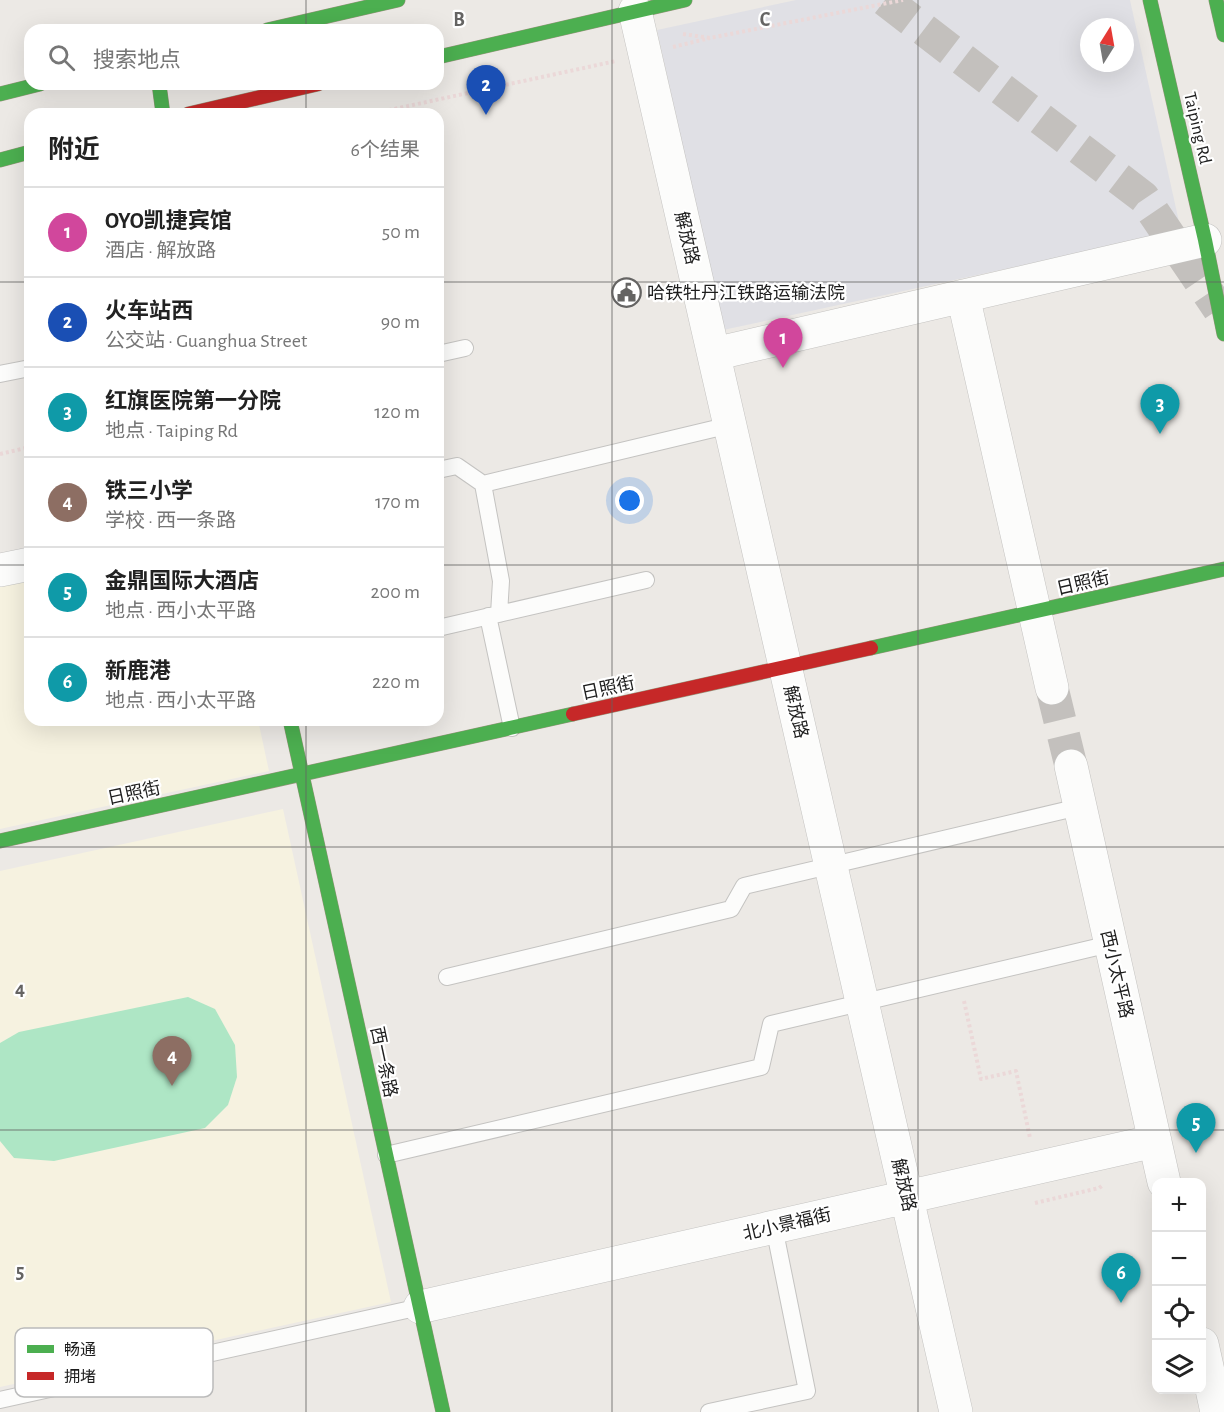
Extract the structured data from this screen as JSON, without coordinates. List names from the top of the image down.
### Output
{
  "streets": {
    "main road": ["Taiping Rd", "日照街", "西一条路"],
    "street": ["解放路", "西小太平路", "北小景福街"]
  },
  "crossings": [
    ["解放路", "日照街"],
    ["解放路", "北小景福街"],
    ["日照街", "西一条路"],
    ["西小太平路", "北小景福街"],
    ["西一条路", "北小景福街"]
  ],
  "places": {
    "public building": ["哈铁牡丹江铁路运输法院"]
  },
  "legend": ["畅通", "拥堵"],
  "north": "top",
  "page": {
    "search": "搜索地点",
    "pins": [
      "2",
      "1",
      "3",
      "4",
      "5",
      "6"
    ],
    "heading": ["附近", "6个结果"],
    "list": [
      {
        "mark": "1",
        "name": "OYO凯捷宾馆",
        "note": "酒店 · 解放路",
        "value": "50 m"
      },
      {
        "mark": "2",
        "name": "火车站西",
        "note": "公交站 · Guanghua Street",
        "value": "90 m"
      },
      {
        "mark": "3",
        "name": "红旗医院第一分院",
        "note": "地点 · Taiping Rd",
        "value": "120 m"
      },
      {
        "mark": "4",
        "name": "铁三小学",
        "note": "学校 · 西一条路",
        "value": "170 m"
      },
      {
        "mark": "5",
        "name": "金鼎国际大酒店",
        "note": "地点 · 西小太平路",
        "value": "200 m"
      },
      {
        "mark": "6",
        "name": "新鹿港",
        "note": "地点 · 西小太平路",
        "value": "220 m"
      }
    ],
    "map_buttons": ["+", "−"]
  },
  "grid": {
    "columns": ["B", "C"],
    "rows": ["4", "5"]
  }
}
